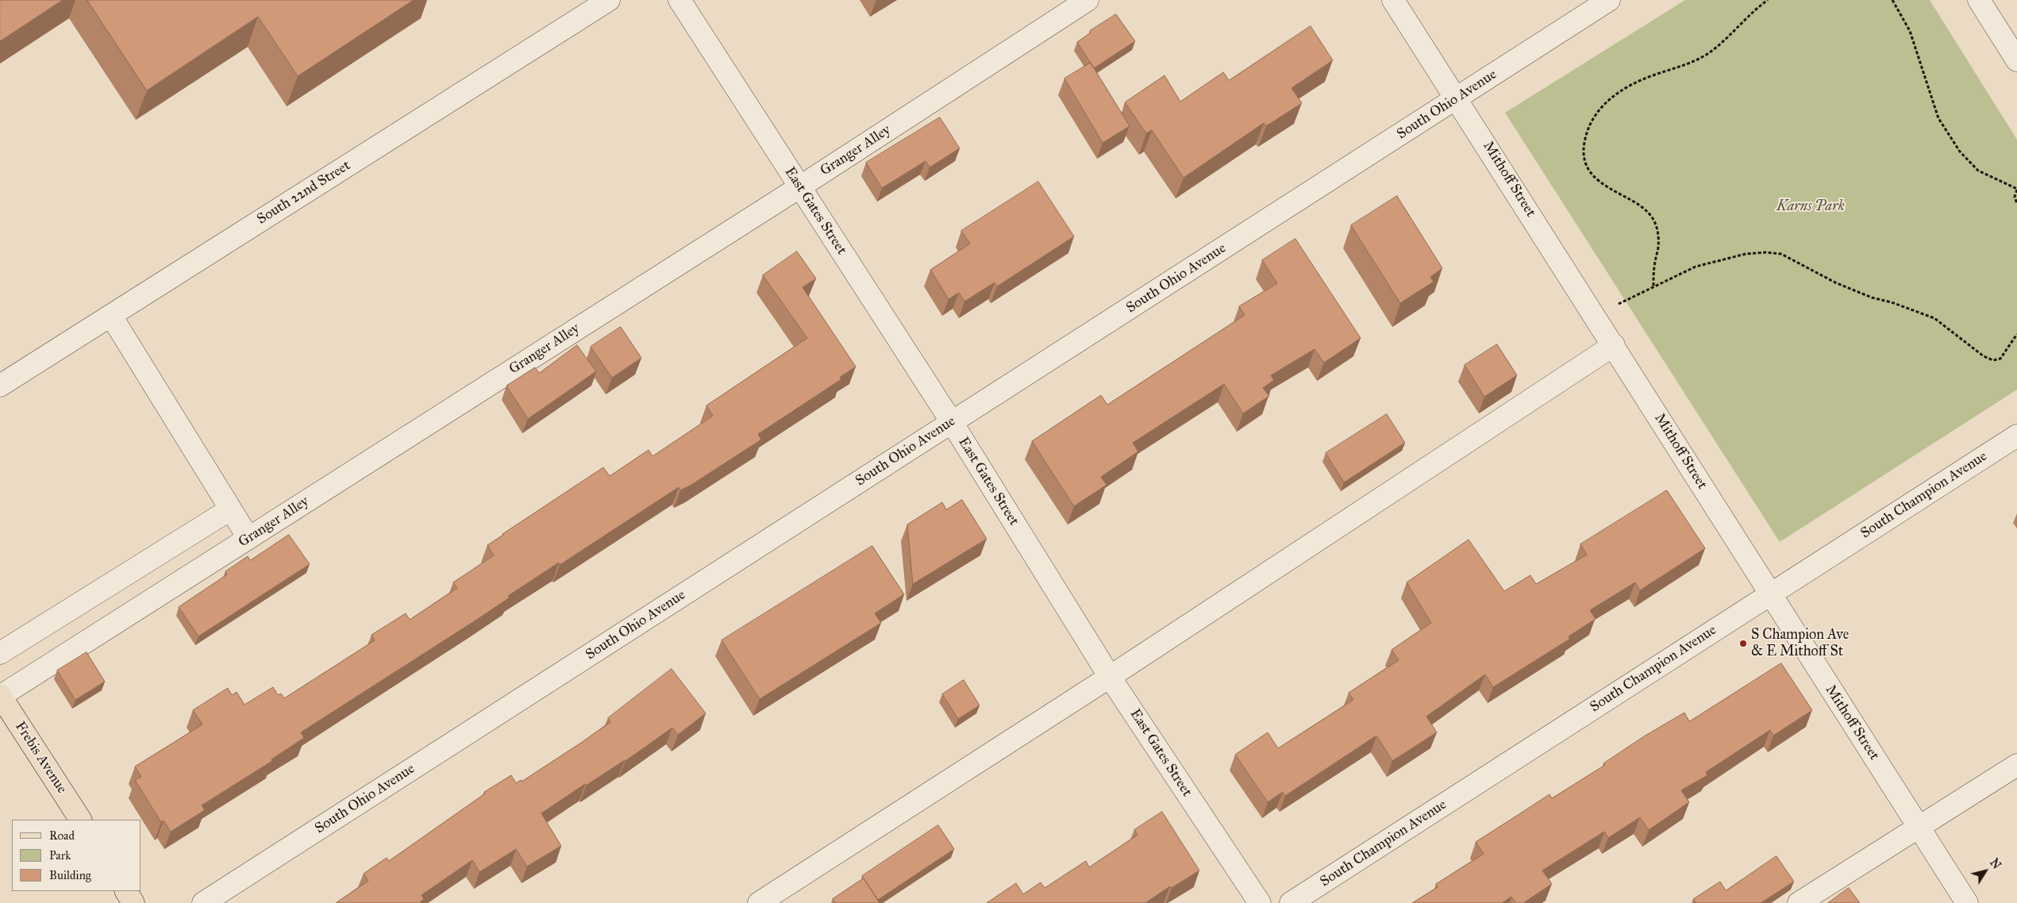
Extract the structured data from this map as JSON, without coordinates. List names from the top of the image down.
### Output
{
  "streets": {
    "main road": ["Frebis Avenue"],
    "street": [
      "South Ohio Avenue",
      "Granger Alley",
      "Mithoff Street",
      "South 22nd Street",
      "East Gates Street",
      "South Champion Avenue"
    ]
  },
  "crossings": [
    ["South Ohio Avenue", "Mithoff Street"],
    ["South Ohio Avenue", "East Gates Street"],
    ["Granger Alley", "East Gates Street"],
    ["Granger Alley", "Frebis Avenue"],
    ["Mithoff Street", "South Champion Avenue"]
  ],
  "parks": ["Karns Park"],
  "places": ["S Champion Ave & E Mithoff St"],
  "legend": ["Road", "Park", "Building"],
  "north": "top right"
}
